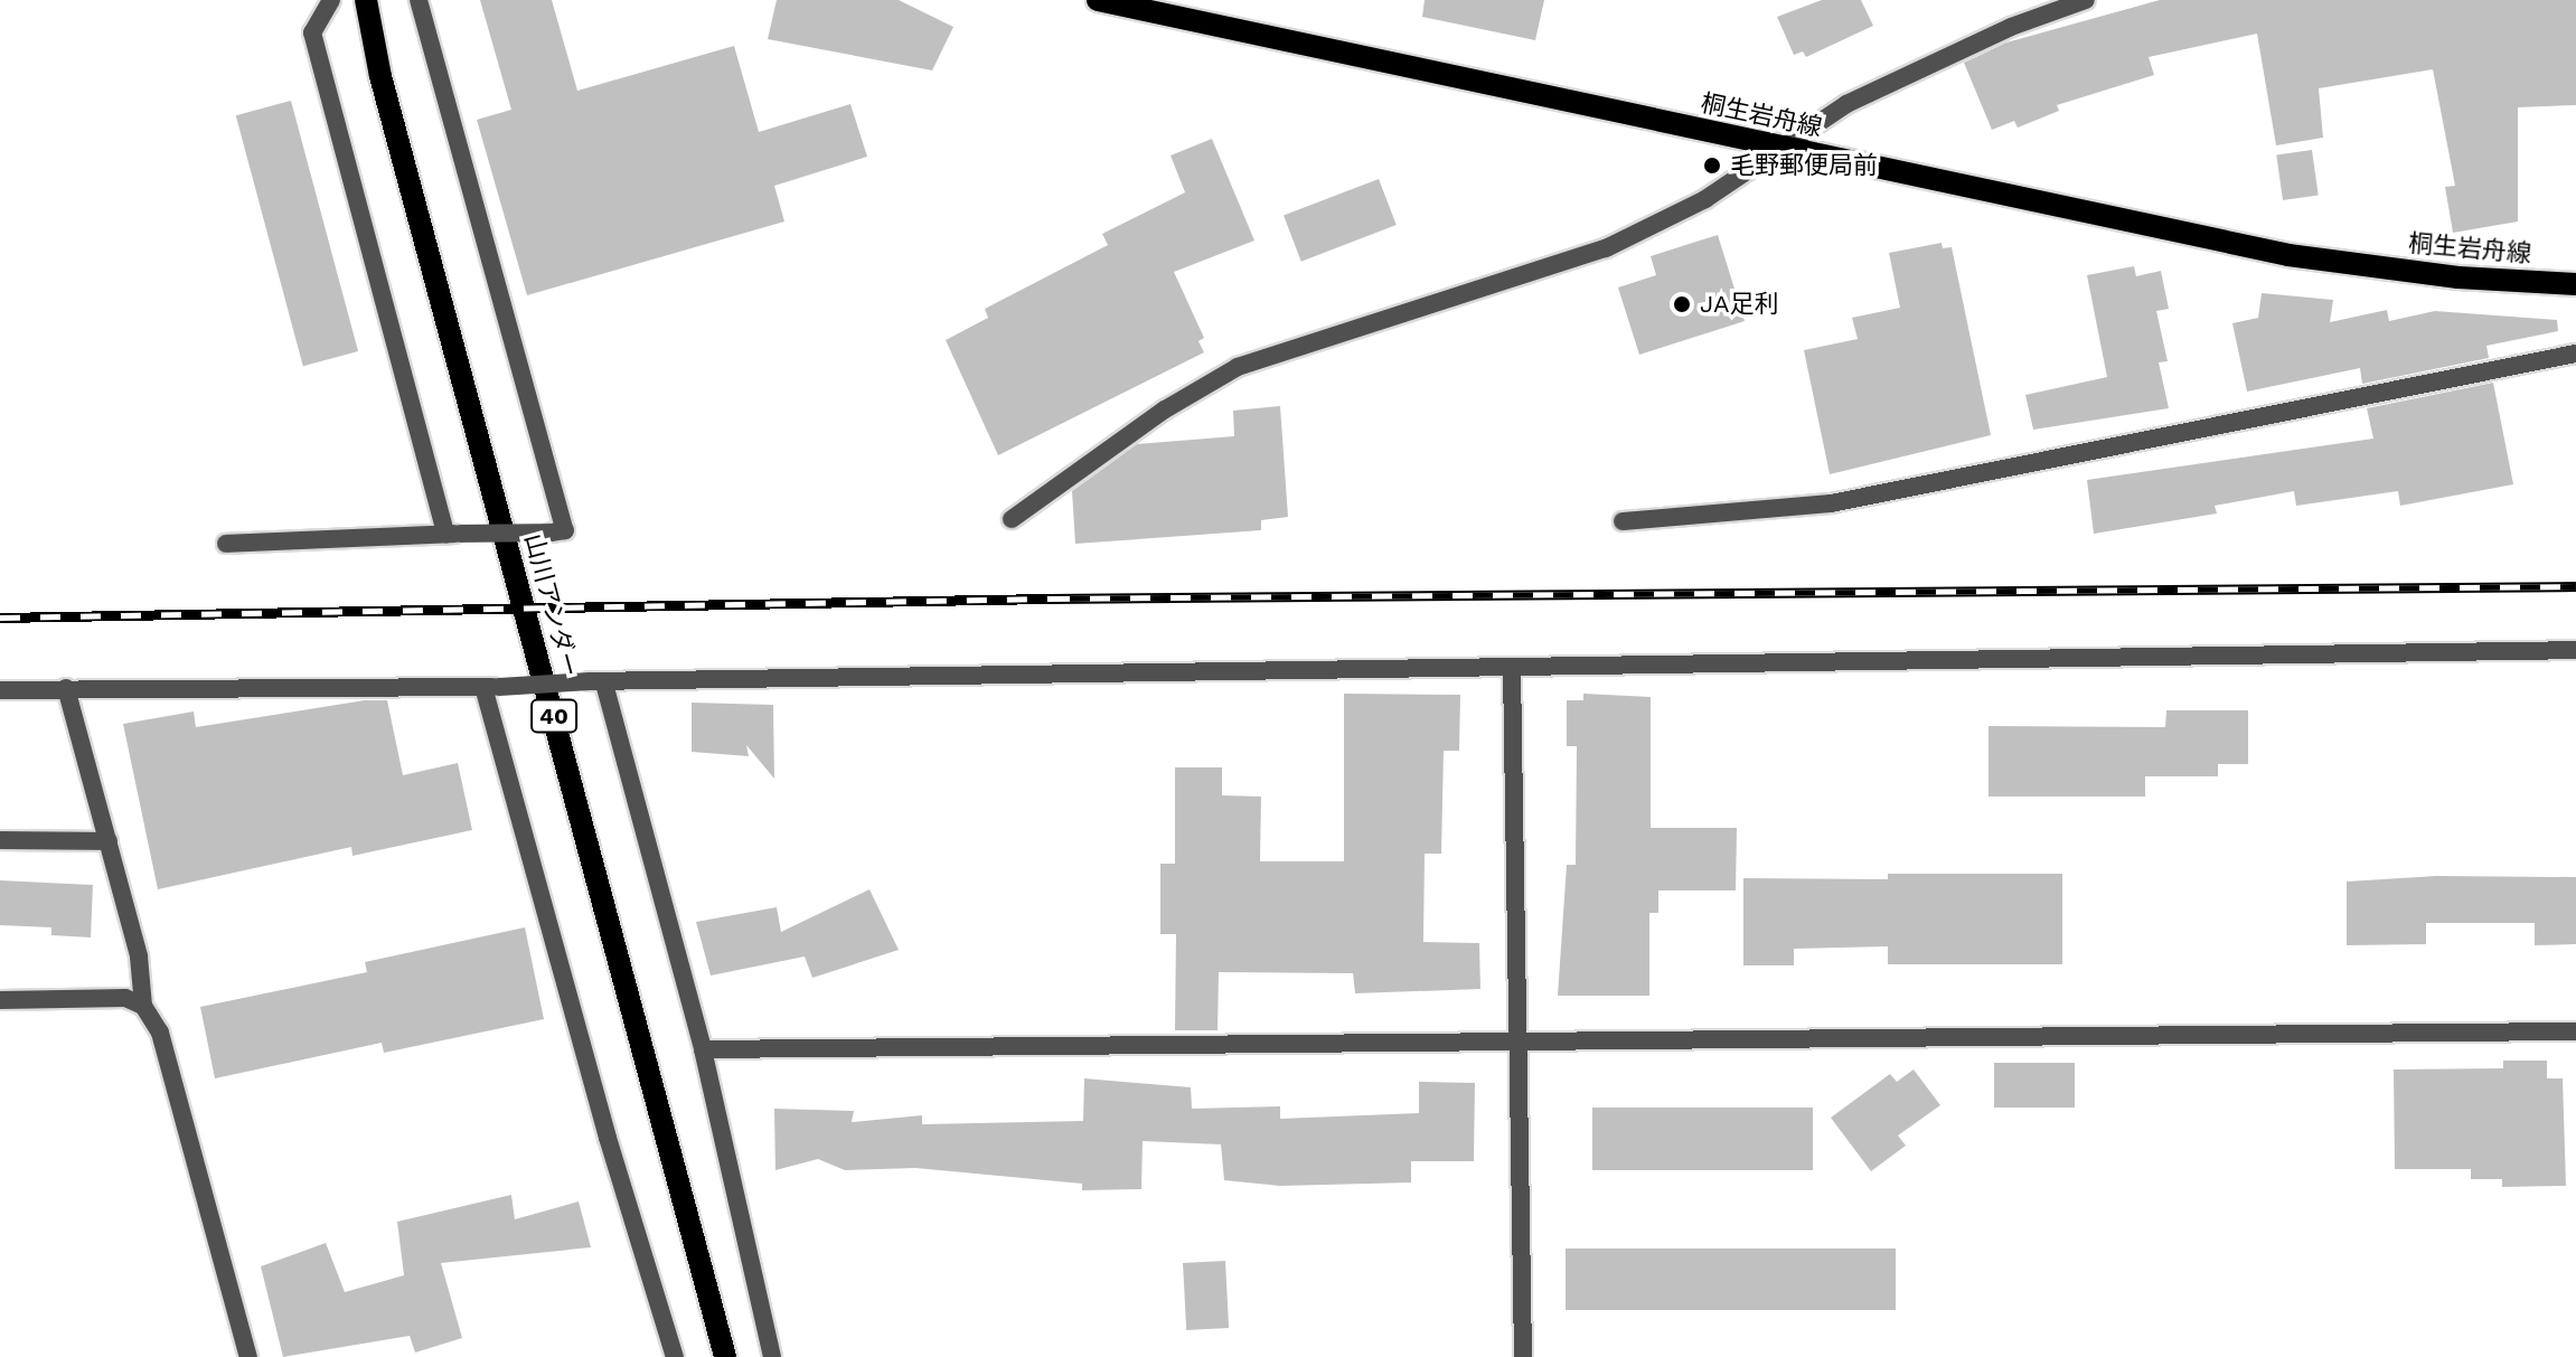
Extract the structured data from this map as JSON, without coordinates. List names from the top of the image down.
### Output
{
  "streets": {
    "main road": ["桐生岩舟線", "山川アンダー", "40"]
  },
  "places": ["毛野郵便局前", "JA足利"]
}
